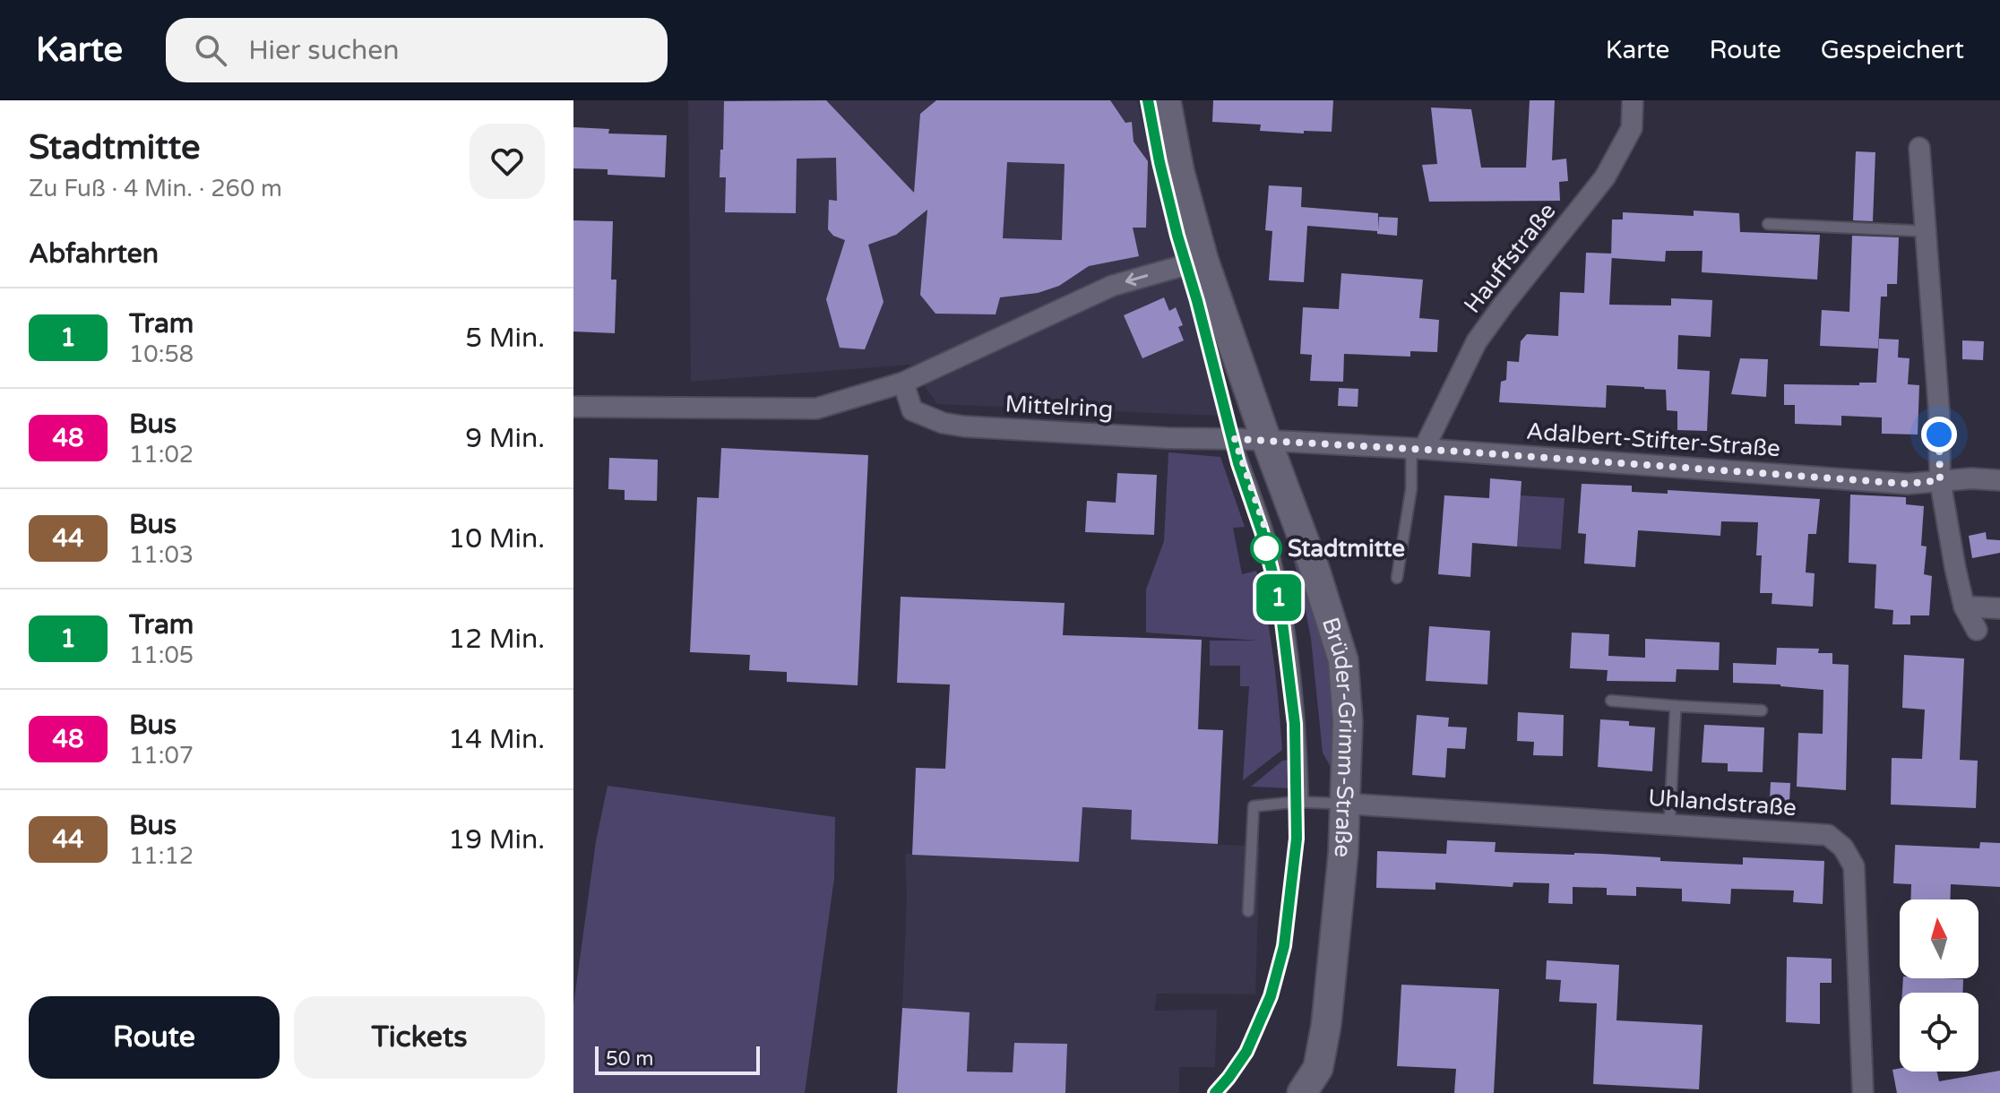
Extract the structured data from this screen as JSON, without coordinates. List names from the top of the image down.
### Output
{
  "streets": {
    "street": [
      "Hauffstraße",
      "Mittelring",
      "Adalbert-Stifter-Straße",
      "Brüder-Grimm-Straße",
      "Uhlandstraße"
    ]
  },
  "crossings": [
    ["Hauffstraße", "Adalbert-Stifter-Straße"],
    ["Mittelring", "Adalbert-Stifter-Straße"],
    ["Adalbert-Stifter-Straße", "Brüder-Grimm-Straße"],
    ["Brüder-Grimm-Straße", "Uhlandstraße"]
  ],
  "places": ["Stadtmitte"],
  "lines": ["tram line 1"],
  "scale_bar": "50 m",
  "north": "top",
  "page": {
    "header": "Karte",
    "search": "Hier suchen",
    "nav": ["Karte", "Route", "Gespeichert"],
    "heading": [
      ["Stadtmitte", "Zu Fuß · 4 Min. · 260 m"],
      "Abfahrten"
    ],
    "on_map": "1",
    "list": [
      {
        "mark": "1",
        "name": "Tram",
        "note": "10:58",
        "value": "5 Min."
      },
      {
        "mark": "48",
        "name": "Bus",
        "note": "11:02",
        "value": "9 Min."
      },
      {
        "mark": "44",
        "name": "Bus",
        "note": "11:03",
        "value": "10 Min."
      },
      {
        "mark": "1",
        "name": "Tram",
        "note": "11:05",
        "value": "12 Min."
      },
      {
        "mark": "48",
        "name": "Bus",
        "note": "11:07",
        "value": "14 Min."
      },
      {
        "mark": "44",
        "name": "Bus",
        "note": "11:12",
        "value": "19 Min."
      }
    ],
    "buttons": ["Route", "Tickets"],
    "scale": "50 m"
  }
}
